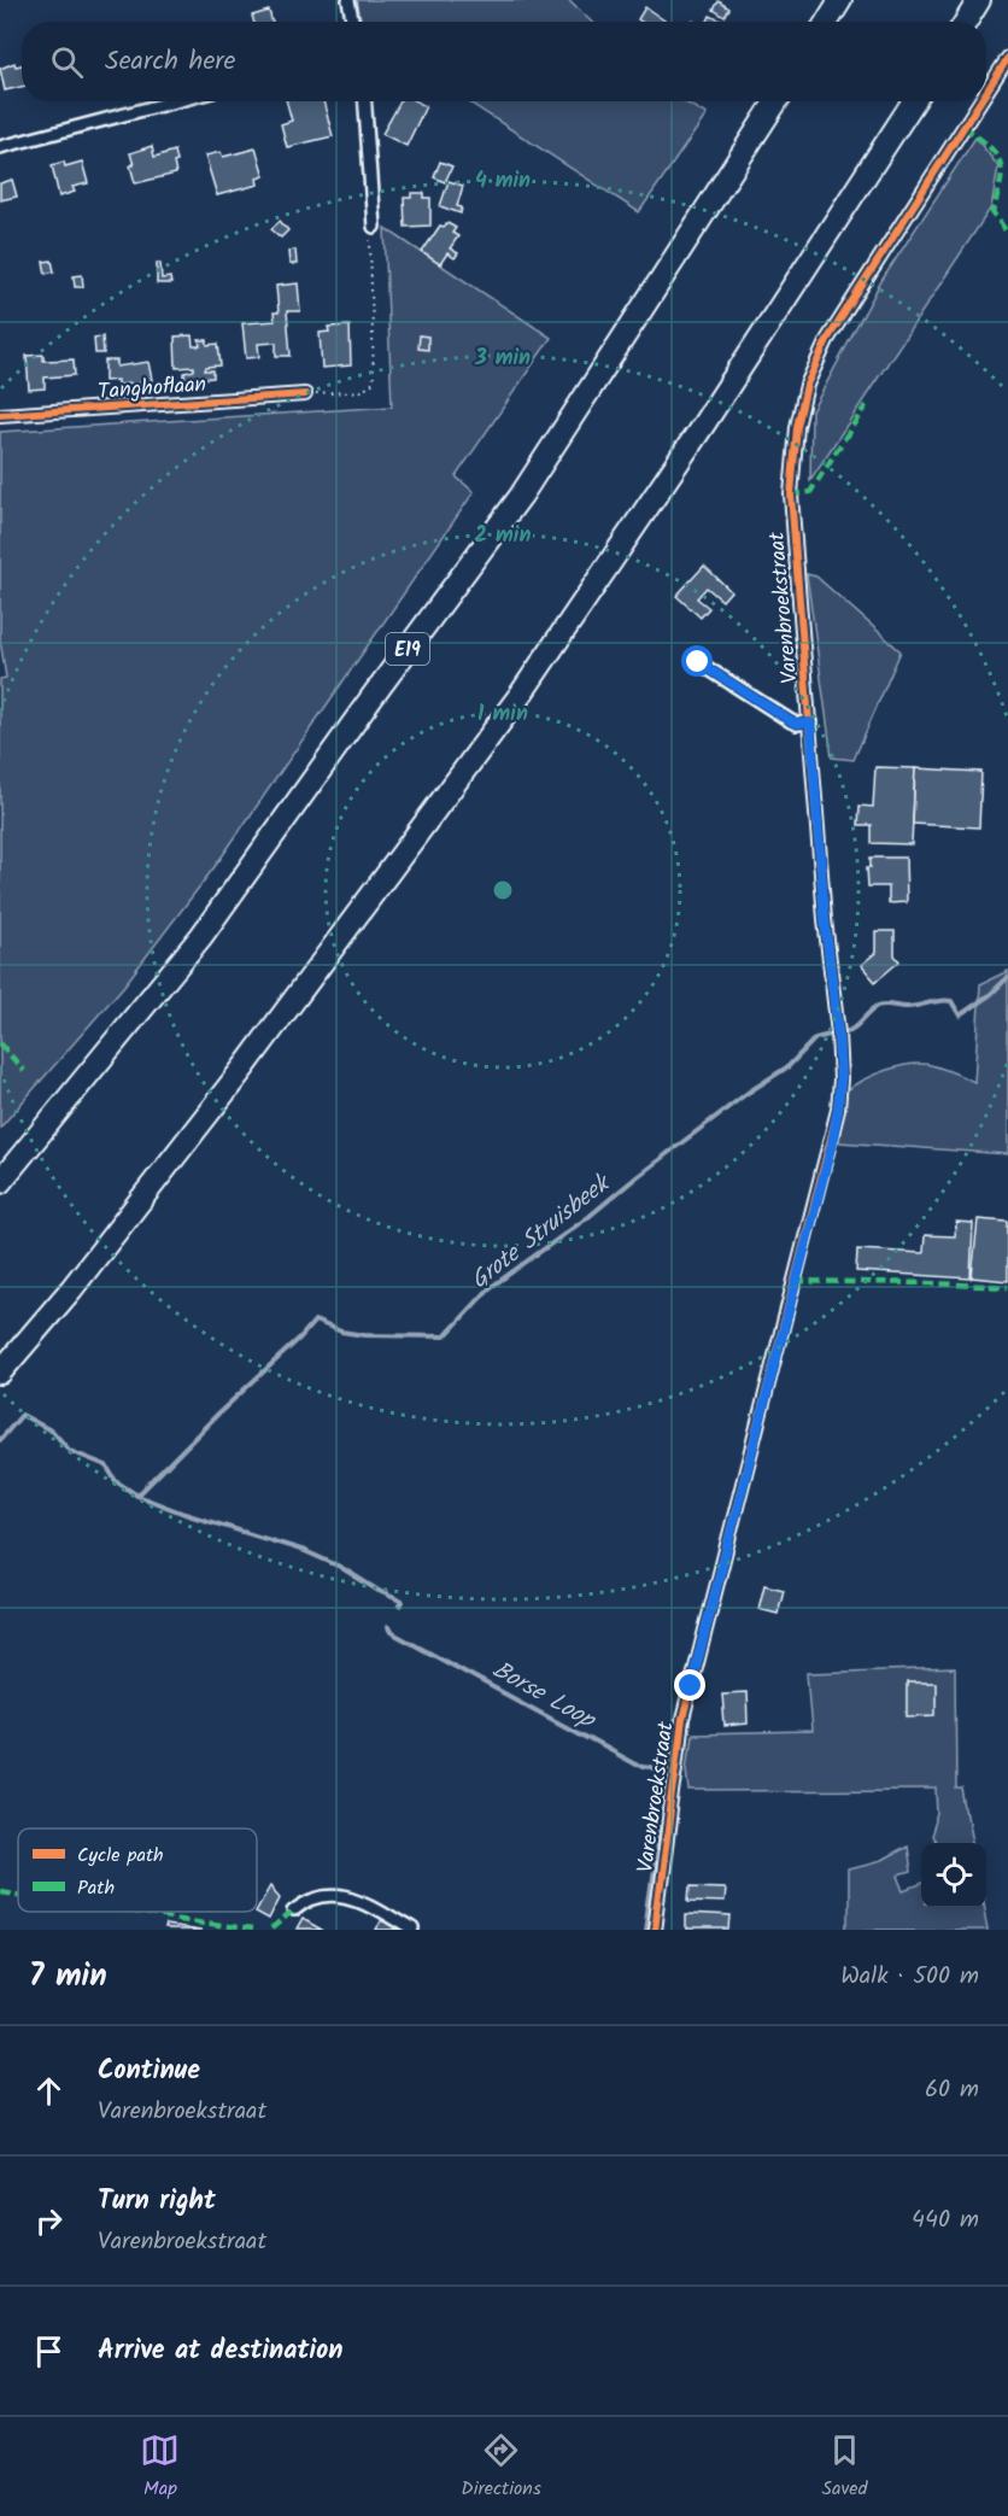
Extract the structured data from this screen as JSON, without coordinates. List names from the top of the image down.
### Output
{
  "streets": {
    "highway": ["E19"],
    "street": ["Tanghoflaan", "Varenbroekstraat"]
  },
  "water": ["Grote Struisbeek", "Borse Loop"],
  "legend": ["Cycle path", "Path"],
  "page": {
    "search": "Search here",
    "heading": ["7 min", "Walk · 500 m"],
    "list": [
      ["Continue", "Varenbroekstraat", "60 m"],
      ["Turn right", "Varenbroekstraat", "440 m"],
      "Arrive at destination"
    ],
    "nav": ["Map", "Directions", "Saved"]
  },
  "rings": [
    "4 min",
    "3 min",
    "2 min",
    "1 min"
  ]
}
